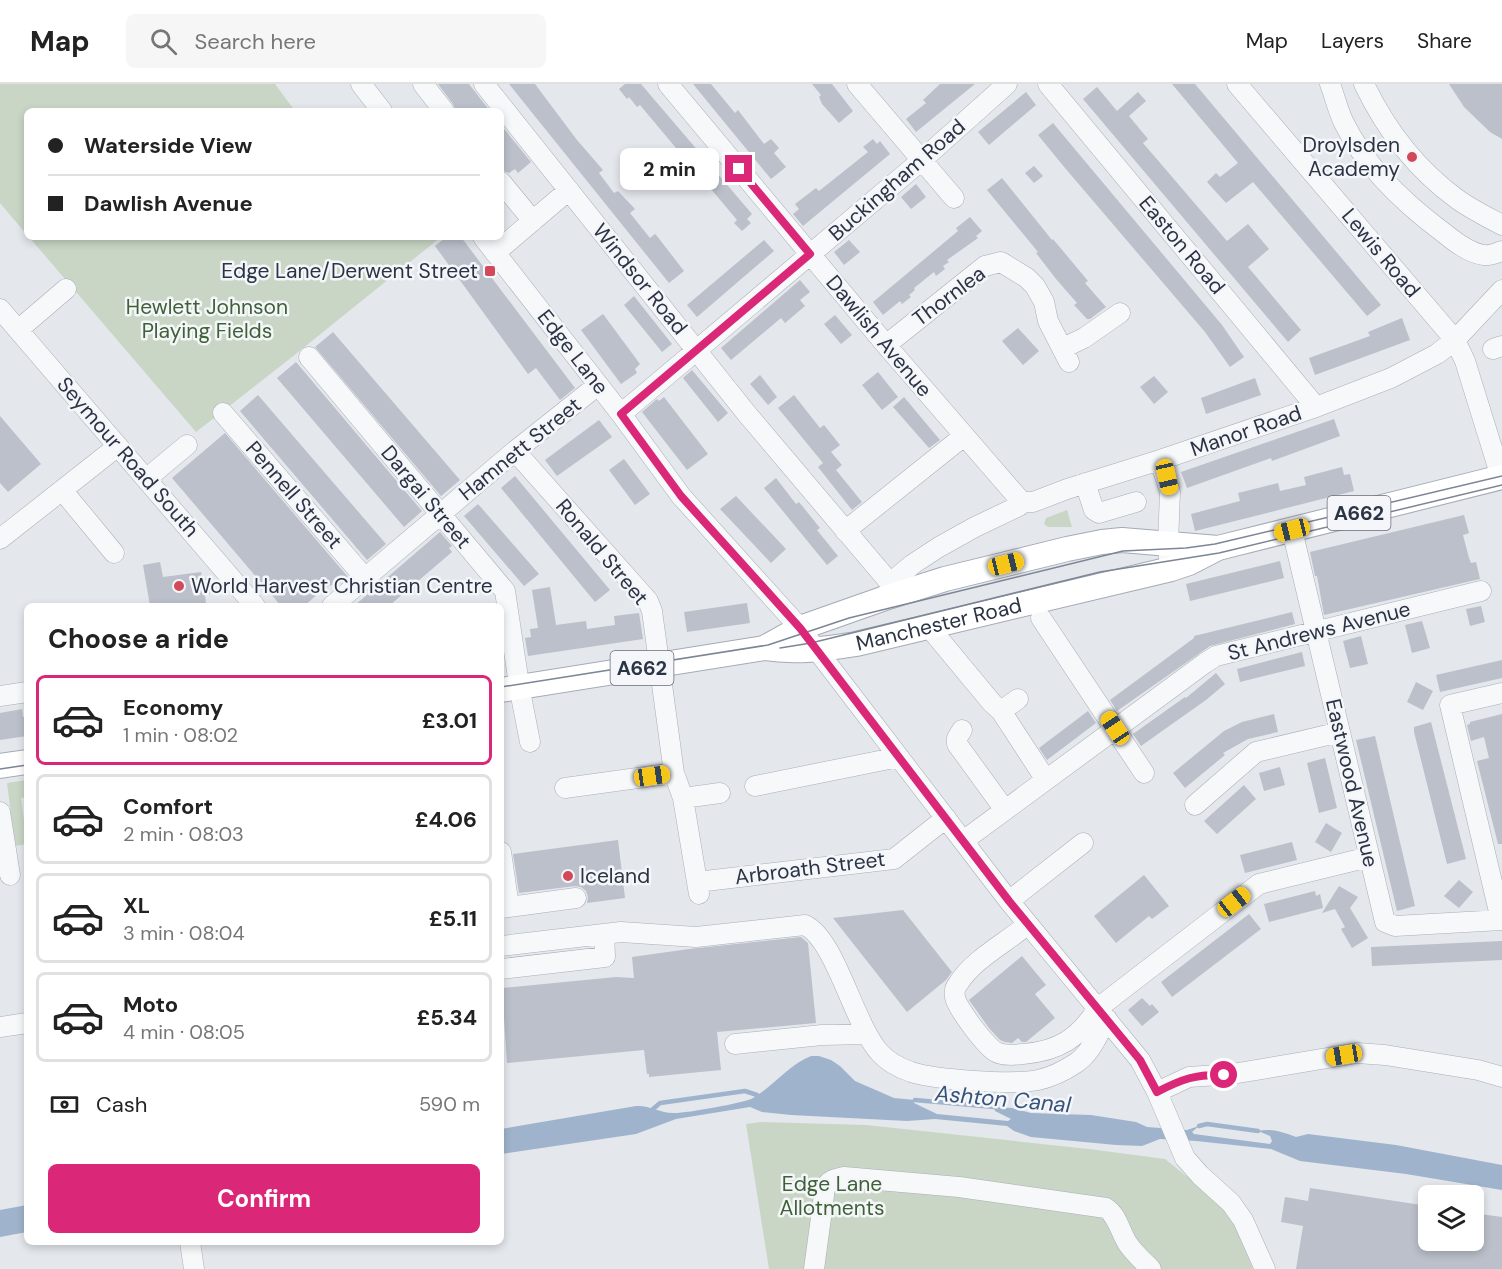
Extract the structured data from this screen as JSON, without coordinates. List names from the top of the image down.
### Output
{
  "streets": {
    "main road": ["A662", "Manchester Road"],
    "street": [
      "Buckingham Road",
      "Easton Road",
      "Lewis Road",
      "Windsor Road",
      "Thornlea",
      "Dawlish Avenue",
      "Edge Lane",
      "Manor Road",
      "Hamnett Street",
      "Seymour Road South",
      "Pennell Street",
      "Dargai Street",
      "Ronald Street",
      "St Andrews Avenue",
      "Eastwood Avenue",
      "Arbroath Street"
    ]
  },
  "crossings": [
    ["Buckingham Road", "Windsor Road"],
    ["Buckingham Road", "Dawlish Avenue"],
    ["Buckingham Road", "Edge Lane"],
    ["Easton Road", "Manor Road"],
    ["Lewis Road", "Manor Road"],
    ["Lewis Road", "Manchester Road"],
    ["Windsor Road", "Manor Road"],
    ["Windsor Road", "Manchester Road"],
    ["Thornlea", "Dawlish Avenue"],
    ["Dawlish Avenue", "Manor Road"],
    ["Edge Lane", "Hamnett Street"],
    ["Edge Lane", "Manchester Road"],
    ["Edge Lane", "St Andrews Avenue"],
    ["Edge Lane", "Arbroath Street"],
    ["Manor Road", "Manchester Road"],
    ["Hamnett Street", "Pennell Street"],
    ["Hamnett Street", "Dargai Street"],
    ["Hamnett Street", "Ronald Street"],
    ["Dargai Street", "A662"],
    ["A662", "Ronald Street"],
    ["A662", "Manchester Road"],
    ["Ronald Street", "Arbroath Street"],
    ["Manchester Road", "Eastwood Avenue"],
    ["St Andrews Avenue", "Eastwood Avenue"]
  ],
  "water": ["Ashton Canal"],
  "parks": ["Hewlett Johnson Playing Fields", "Edge Lane Allotments"],
  "places": {
    "other": ["Droylsden Academy", "World Harvest Christian Centre", "Iceland"],
    "transit": ["Edge Lane/Derwent Street"]
  },
  "page": {
    "header": "Map",
    "search": "Search here",
    "nav": ["Map", "Layers", "Share"],
    "banner": ["Waterside View", "Dawlish Avenue"],
    "bubble": "2 min",
    "heading": "Choose a ride",
    "list": [
      {
        "name": "Economy",
        "note": "1 min · 08:02",
        "value": "£3.01"
      },
      {
        "name": "Comfort",
        "note": "2 min · 08:03",
        "value": "£4.06"
      },
      {
        "name": "XL",
        "note": "3 min · 08:04",
        "value": "£5.11"
      },
      {
        "name": "Moto",
        "note": "4 min · 08:05",
        "value": "£5.34"
      }
    ],
    "pay": ["Cash", "590 m"],
    "buttons": "Confirm"
  }
}
